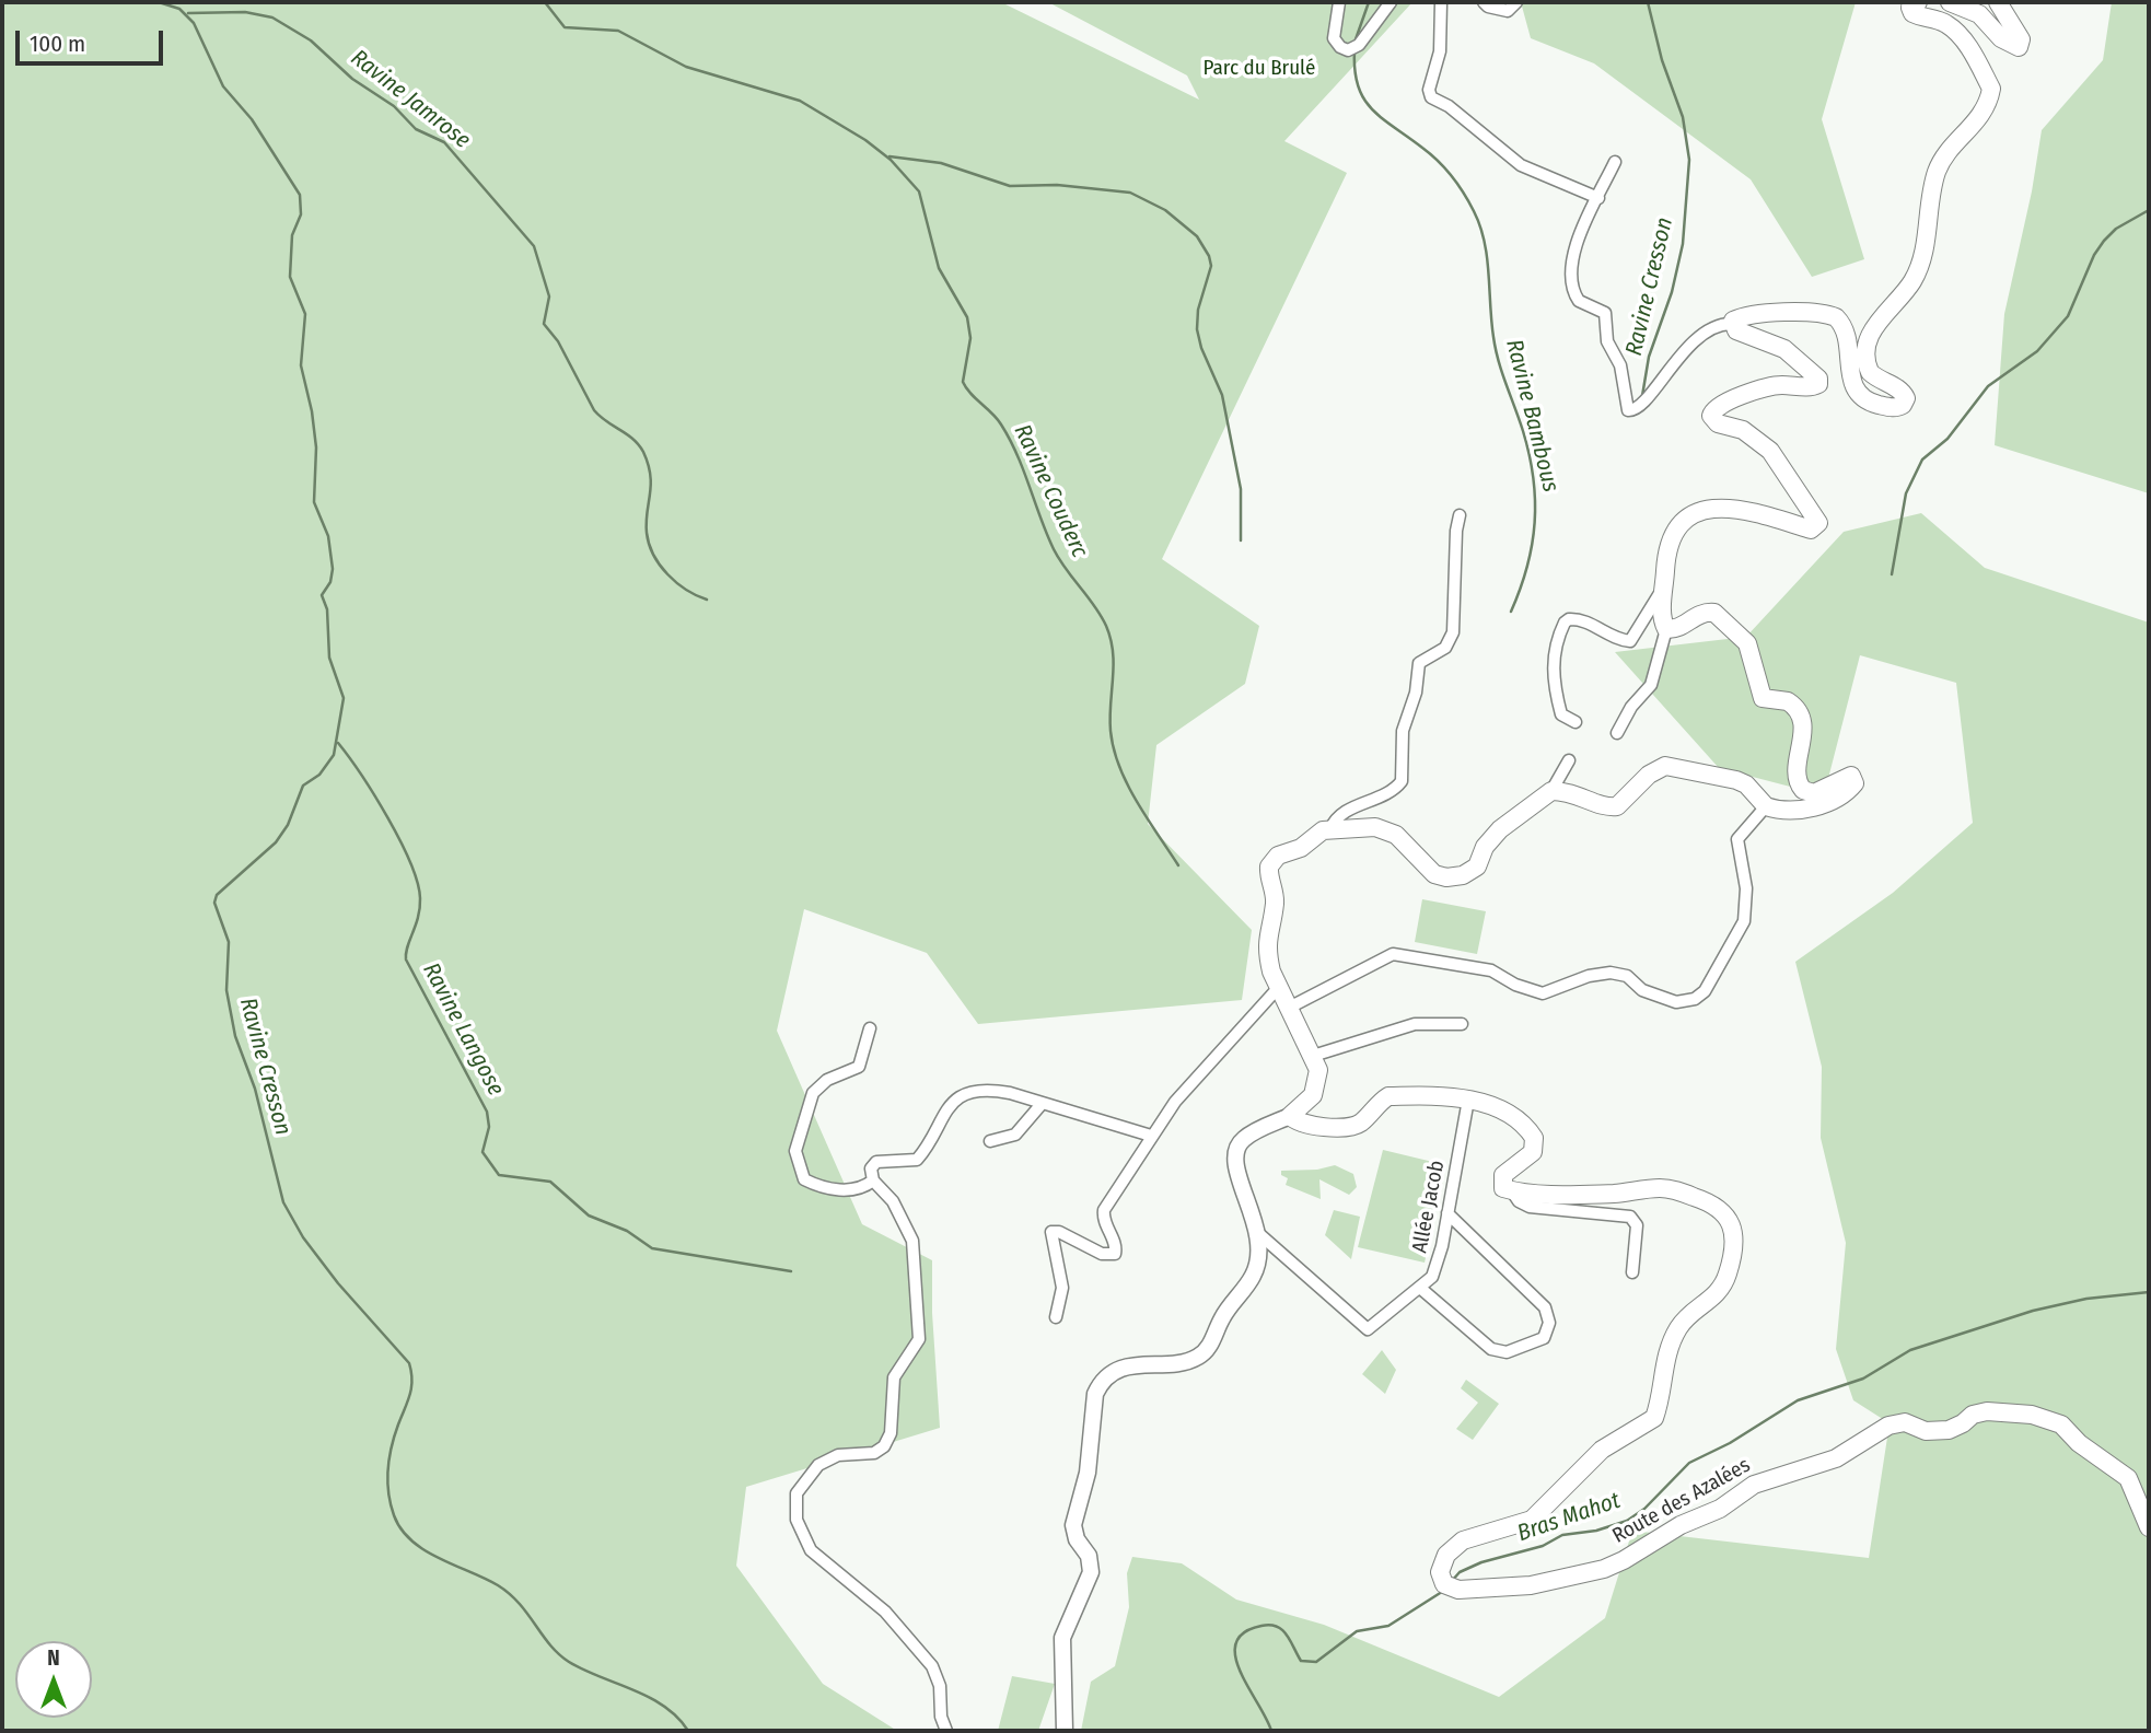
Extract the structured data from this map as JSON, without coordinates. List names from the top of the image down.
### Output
{
  "streets": {
    "main road": ["Route des Azalées"],
    "street": ["Allée Jacob"]
  },
  "water": [
    "Ravine Jamrose",
    "Ravine Cresson",
    "Ravine Bambous",
    "Ravine Couderc",
    "Ravine Langose",
    "Bras Mahot"
  ],
  "parks": ["Parc du Brulé"],
  "scale_bar": "100 m",
  "north": "top"
}
